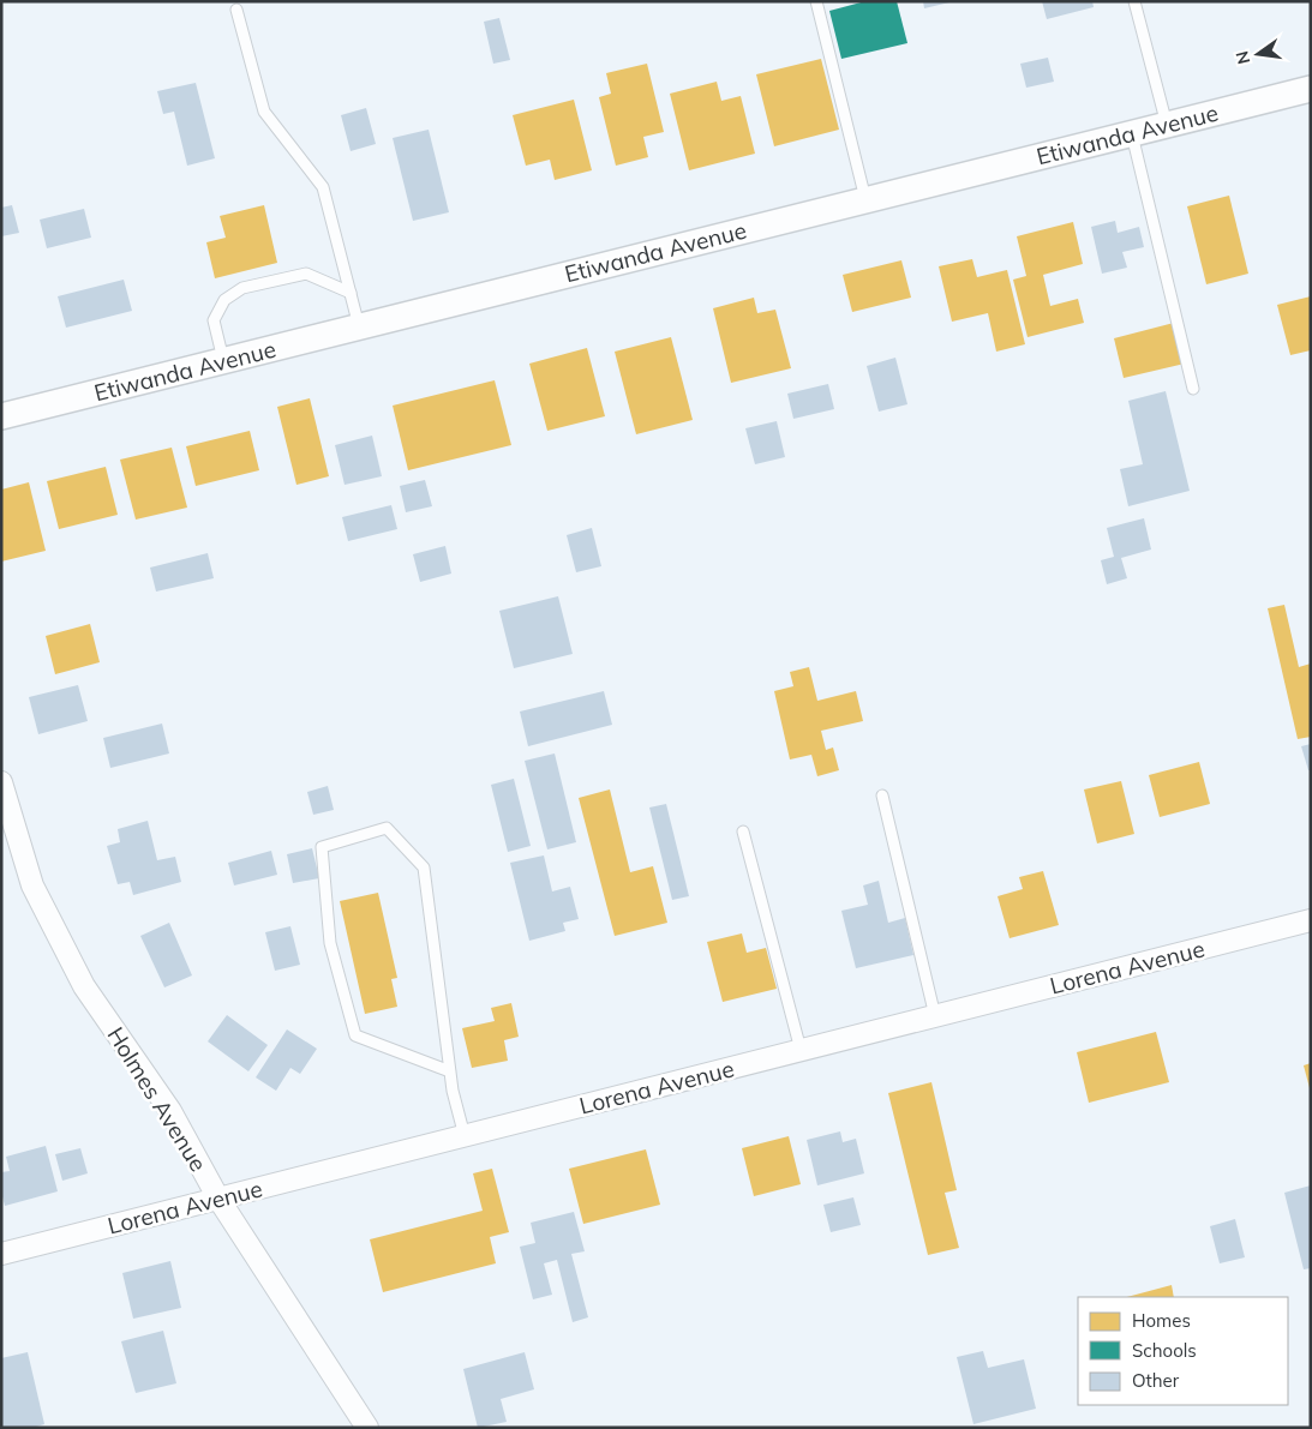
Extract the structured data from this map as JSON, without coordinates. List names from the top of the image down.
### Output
{
  "streets": {
    "street": ["Etiwanda Avenue", "Lorena Avenue", "Holmes Avenue"]
  },
  "crossings": [
    ["Lorena Avenue", "Holmes Avenue"]
  ],
  "legend": ["Homes", "Schools", "Other"],
  "north": "left"
}
